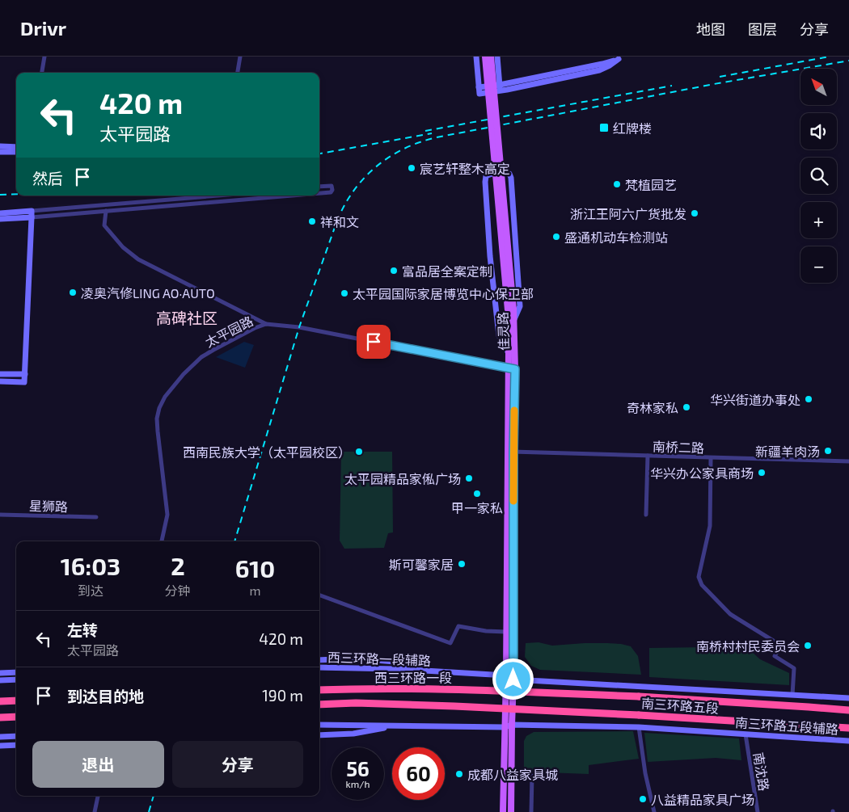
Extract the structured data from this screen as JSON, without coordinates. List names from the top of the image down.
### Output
{
  "streets": {
    "highway": ["西三环路一段", "南三环路五段"],
    "main road": ["佳灵路", "西三环路一段辅路", "南三环路五段辅路"],
    "street": [
      "太平园路",
      "南桥二路",
      "星狮路",
      "南沈路"
    ]
  },
  "crossings": [
    ["太平园路", "佳灵路"],
    ["佳灵路", "南桥二路"],
    ["佳灵路", "西三环路一段辅路"],
    ["佳灵路", "南三环路五段辅路"],
    ["西三环路一段", "南三环路五段"],
    ["南三环路五段辅路", "南沈路"]
  ],
  "districts": ["高碑社区"],
  "places": {
    "transit": ["红牌楼"],
    "other": [
      "宸艺轩整木高定",
      "梵植园艺",
      "浙江王阿六广货批发",
      "祥和文",
      "盛通机动车检测站",
      "富品居全案定制",
      "凌奥汽修LING AO·AUTO",
      "太平园国际家居博览中心保卫部",
      "华兴街道办事处",
      "奇林家私",
      "新疆羊肉汤",
      "西南民族大学（太平园校区）",
      "华兴办公家具商场",
      "太平园精品家俬广场",
      "甲一家私",
      "斯可馨家居",
      "南桥村村民委员会",
      "成都八益家具城",
      "八益精品家具广场"
    ]
  },
  "north": "top left",
  "page": {
    "header": "Drivr",
    "nav": ["地图", "图层", "分享"],
    "map_buttons": ["+", "−"],
    "turn": ["420 m", "太平园路"],
    "then": "然后",
    "eta": [
      "16:03",
      "到达",
      "2",
      "分钟",
      "610",
      "m"
    ],
    "list": [
      {
        "name": "左转",
        "note": "太平园路",
        "value": "420 m"
      },
      {
        "name": "到达目的地",
        "value": "190 m"
      }
    ],
    "buttons": ["退出", "分享"],
    "speed": "56 km/h",
    "limit": "60"
  }
}
